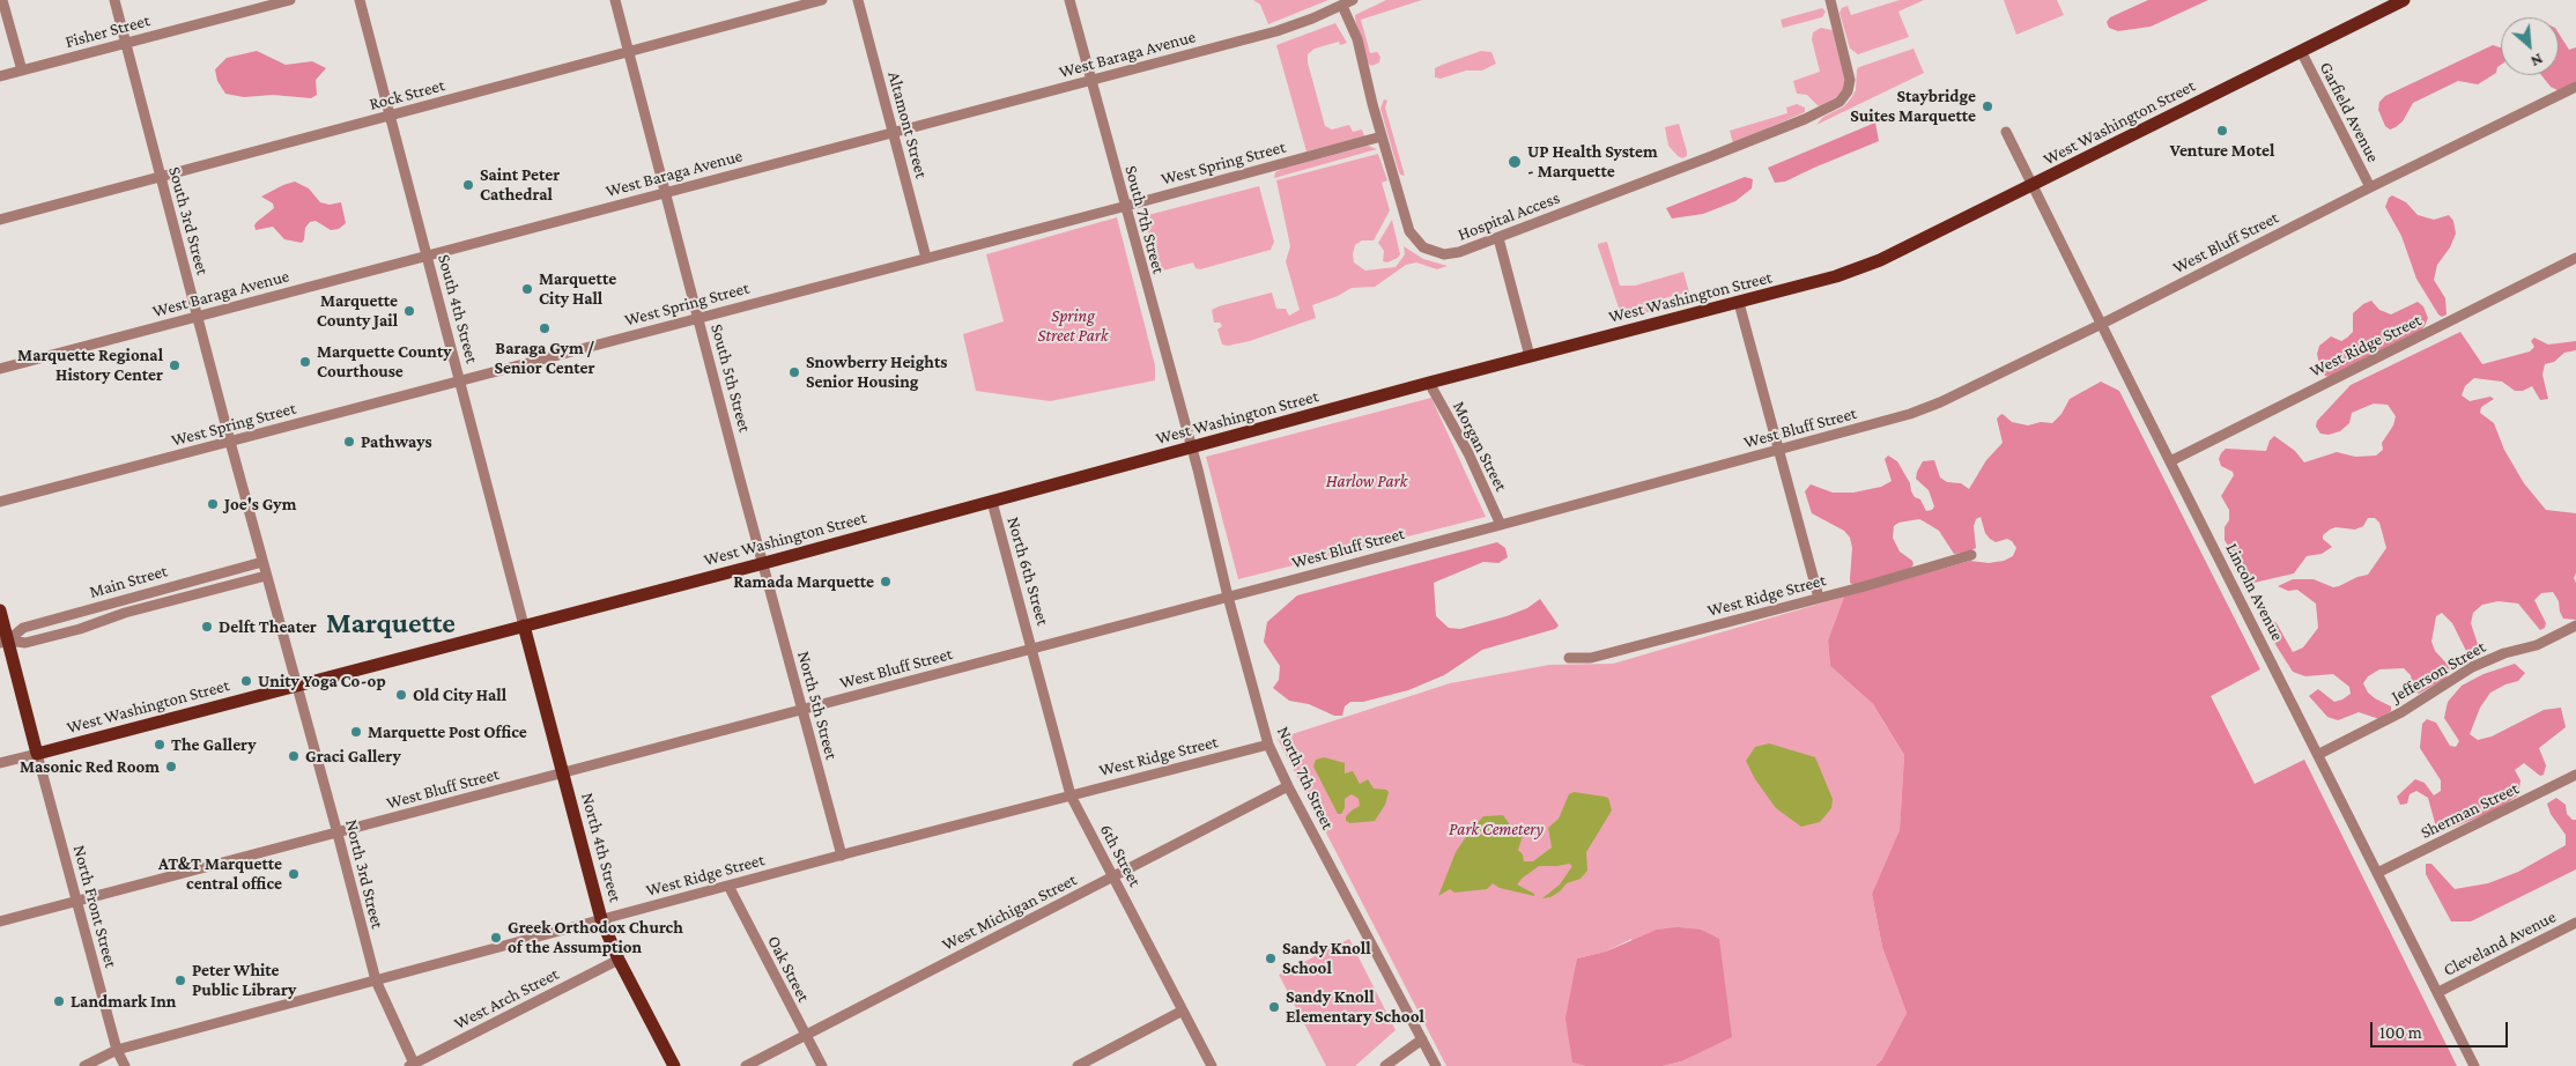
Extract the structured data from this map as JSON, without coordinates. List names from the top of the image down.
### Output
{
  "streets": {
    "main road": ["West Washington Street", "North 4th Street"],
    "street": [
      "Fisher Street",
      "West Baraga Avenue",
      "Rock Street",
      "Garfield Avenue",
      "Altamont Street",
      "West Spring Street",
      "Hospital Access",
      "South 7th Street",
      "South 3rd Street",
      "West Bluff Street",
      "South 4th Street",
      "West Ridge Street",
      "South 5th Street",
      "Morgan Street",
      "North 6th Street",
      "Main Street",
      "Lincoln Avenue",
      "Jefferson Street",
      "North 5th Street",
      "North 7th Street",
      "Sherman Street",
      "6th Street",
      "North 3rd Street",
      "North Front Street",
      "West Michigan Street",
      "Cleveland Avenue",
      "Oak Street",
      "West Arch Street"
    ]
  },
  "crossings": [
    ["Fisher Street", "South 3rd Street"],
    ["West Baraga Avenue", "Altamont Street"],
    ["West Baraga Avenue", "Hospital Access"],
    ["West Baraga Avenue", "South 7th Street"],
    ["West Baraga Avenue", "South 3rd Street"],
    ["West Baraga Avenue", "South 4th Street"],
    ["West Baraga Avenue", "South 5th Street"],
    ["Rock Street", "South 3rd Street"],
    ["Rock Street", "South 4th Street"],
    ["Rock Street", "South 5th Street"],
    ["Garfield Avenue", "West Washington Street"],
    ["Garfield Avenue", "West Bluff Street"],
    ["West Washington Street", "South 7th Street"],
    ["West Washington Street", "South 3rd Street"],
    ["West Washington Street", "South 4th Street"],
    ["West Washington Street", "South 5th Street"],
    ["West Washington Street", "Morgan Street"],
    ["West Washington Street", "North 6th Street"],
    ["West Washington Street", "Lincoln Avenue"],
    ["West Washington Street", "North 5th Street"],
    ["West Washington Street", "North 7th Street"],
    ["West Washington Street", "North 4th Street"],
    ["West Washington Street", "North 3rd Street"],
    ["West Washington Street", "North Front Street"],
    ["Altamont Street", "West Spring Street"],
    ["West Spring Street", "Hospital Access"],
    ["West Spring Street", "South 7th Street"],
    ["West Spring Street", "South 3rd Street"],
    ["West Spring Street", "South 4th Street"],
    ["West Spring Street", "South 5th Street"],
    ["South 7th Street", "North 7th Street"],
    ["South 3rd Street", "Main Street"],
    ["South 3rd Street", "North 3rd Street"],
    ["West Bluff Street", "Morgan Street"],
    ["West Bluff Street", "North 6th Street"],
    ["West Bluff Street", "Lincoln Avenue"],
    ["West Bluff Street", "North 5th Street"],
    ["West Bluff Street", "North 7th Street"],
    ["West Bluff Street", "North 4th Street"],
    ["West Bluff Street", "6th Street"],
    ["West Bluff Street", "North 3rd Street"],
    ["West Bluff Street", "North Front Street"],
    ["South 4th Street", "North 4th Street"],
    ["West Ridge Street", "Lincoln Avenue"],
    ["West Ridge Street", "North 5th Street"],
    ["West Ridge Street", "North 7th Street"],
    ["West Ridge Street", "North 4th Street"],
    ["West Ridge Street", "6th Street"],
    ["West Ridge Street", "North 3rd Street"],
    ["West Ridge Street", "North Front Street"],
    ["West Ridge Street", "Oak Street"],
    ["South 5th Street", "North 5th Street"],
    ["North 6th Street", "6th Street"],
    ["Lincoln Avenue", "Jefferson Street"],
    ["Lincoln Avenue", "Sherman Street"],
    ["Lincoln Avenue", "Cleveland Avenue"],
    ["North 7th Street", "West Michigan Street"],
    ["North 4th Street", "West Arch Street"],
    ["6th Street", "West Michigan Street"],
    ["North 3rd Street", "West Arch Street"],
    ["West Michigan Street", "Oak Street"]
  ],
  "districts": ["Marquette"],
  "parks": ["Spring Street Park", "Harlow Park", "Park Cemetery"],
  "places": [
    "Staybridge Suites Marquette",
    "Venture Motel",
    "UP Health System - Marquette",
    "Saint Peter Cathedral",
    "Marquette City Hall",
    "Marquette County Jail",
    "Baraga Gym / Senior Center",
    "Marquette County Courthouse",
    "Marquette Regional History Center",
    "Snowberry Heights Senior Housing",
    "Pathways",
    "Joe's Gym",
    "Ramada Marquette",
    "Delft Theater",
    "Unity Yoga Co-op",
    "Old City Hall",
    "Marquette Post Office",
    "The Gallery",
    "Graci Gallery",
    "Masonic Red Room",
    "AT&T Marquette central office",
    "Greek Orthodox Church of the Assumption",
    "Sandy Knoll School",
    "Peter White Public Library",
    "Landmark Inn",
    "Sandy Knoll Elementary School"
  ],
  "scale_bar": "100 m",
  "north": "bottom right"
}
